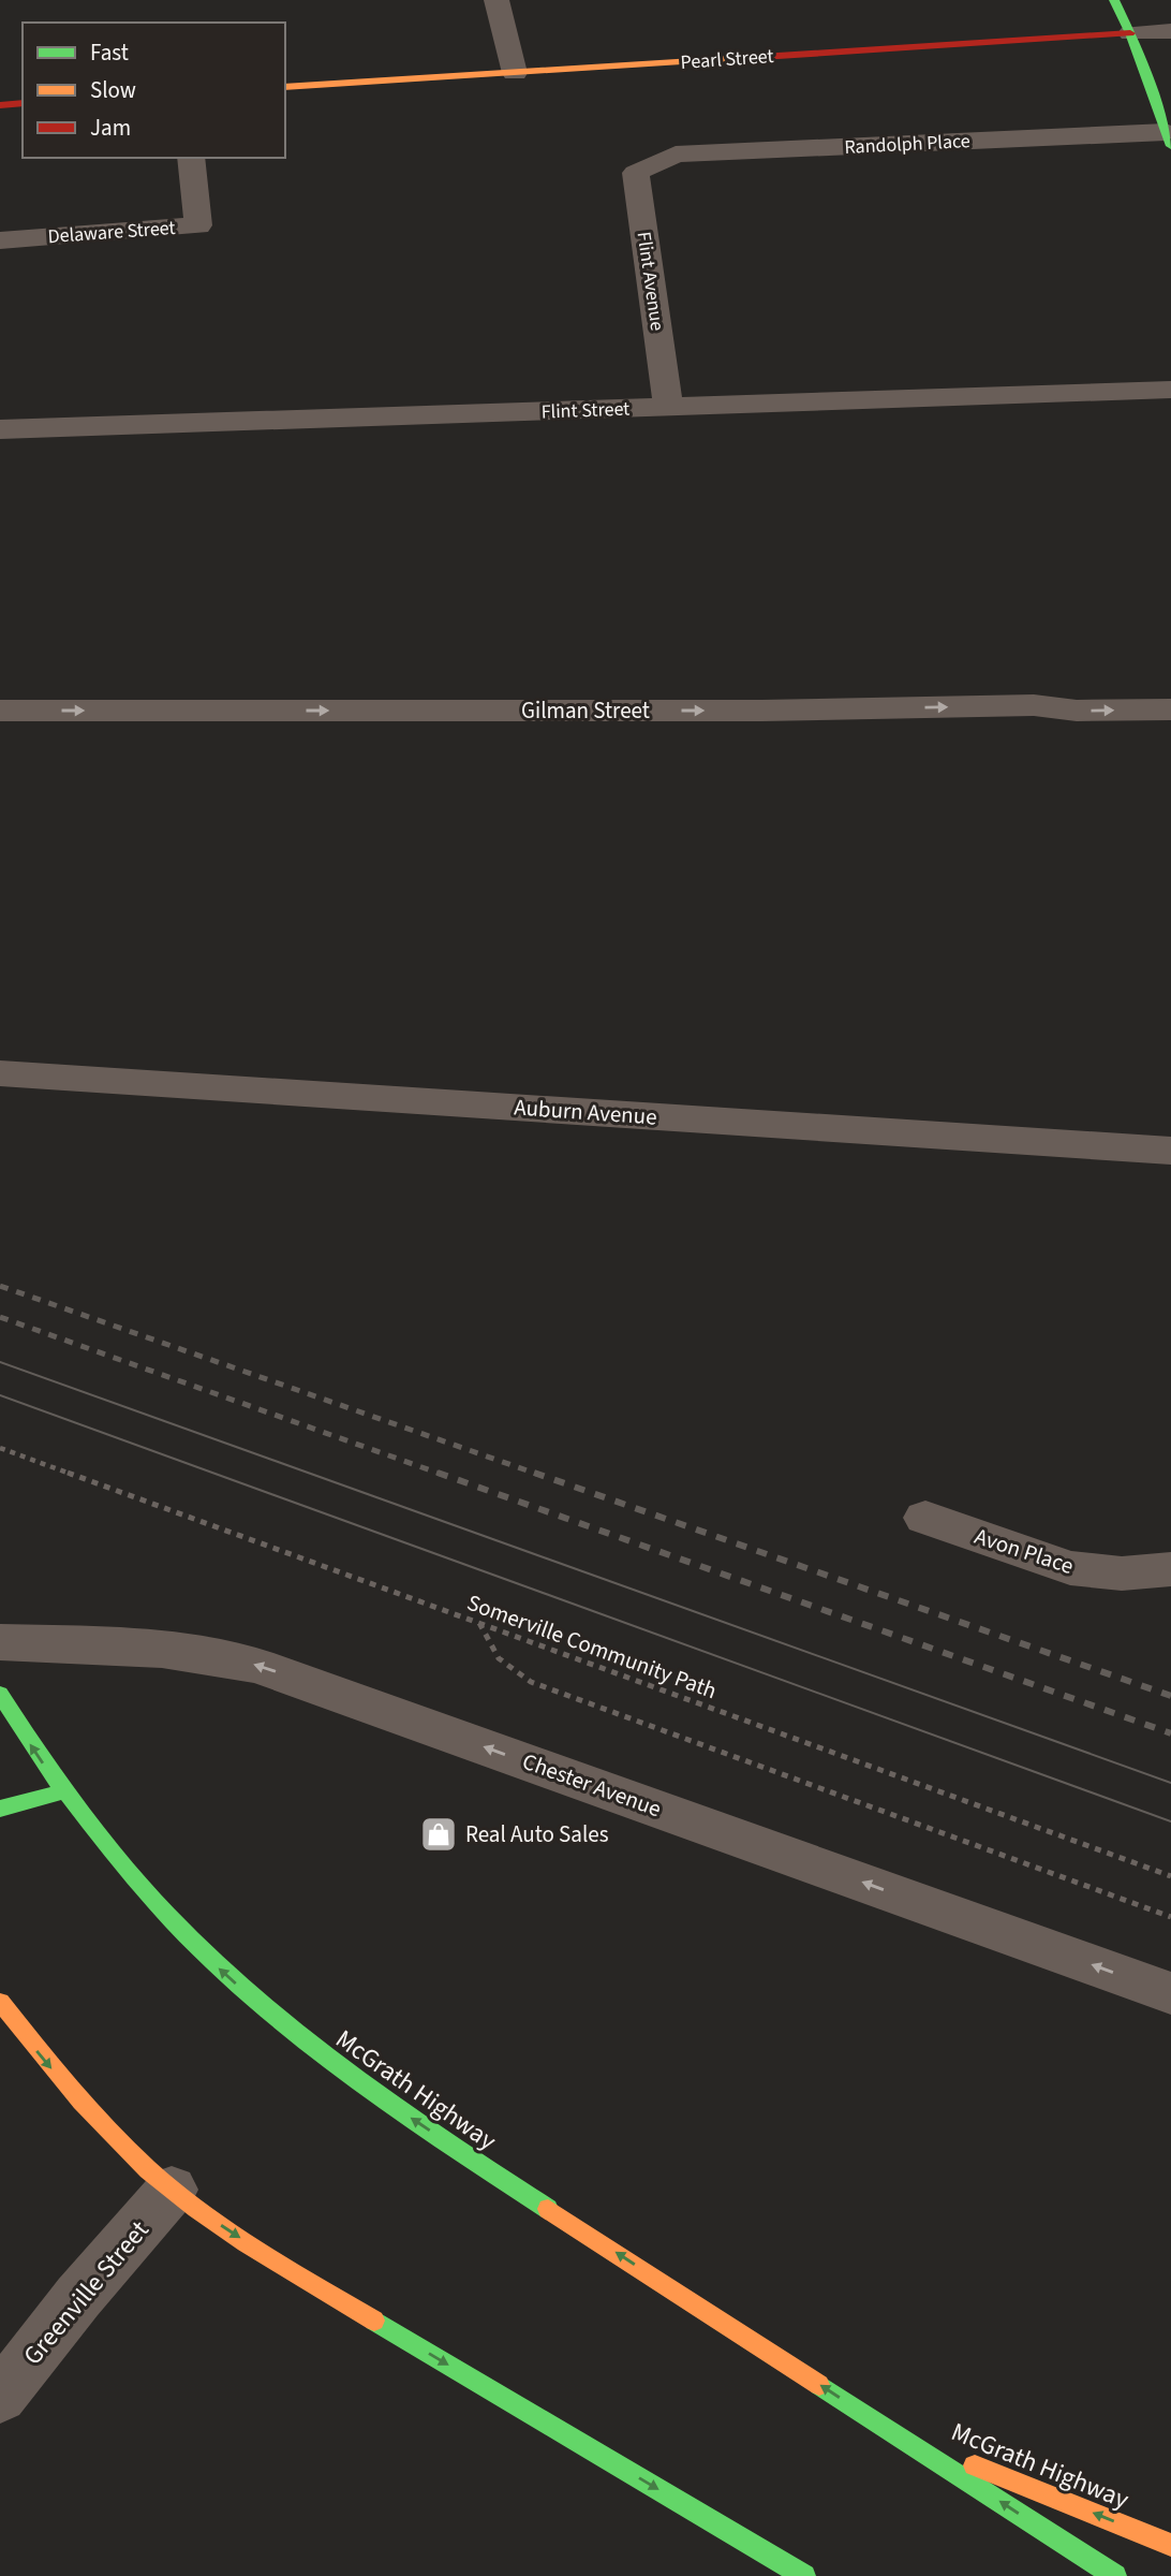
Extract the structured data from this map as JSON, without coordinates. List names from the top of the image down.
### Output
{
  "streets": {
    "main road": ["Pearl Street", "McGrath Highway"],
    "street": [
      "Randolph Place",
      "Delaware Street",
      "Flint Avenue",
      "Flint Street",
      "Gilman Street",
      "Auburn Avenue",
      "Avon Place",
      "Chester Avenue",
      "Greenville Street"
    ],
    "path": ["Somerville Community Path"]
  },
  "crossings": [
    ["Randolph Place", "Flint Avenue"],
    ["Flint Avenue", "Flint Street"]
  ],
  "one_way": ["Gilman Street", "Chester Avenue", "McGrath Highway"],
  "places": {
    "shop": ["Real Auto Sales"]
  },
  "legend": ["Fast", "Slow", "Jam"]
}
